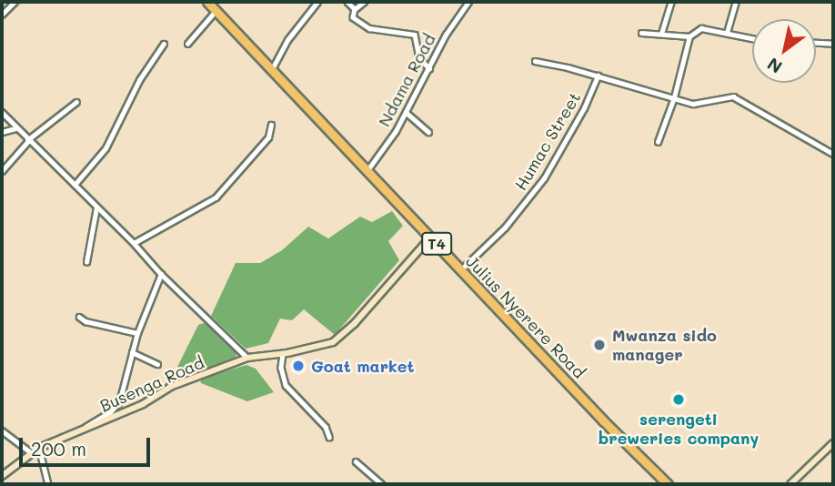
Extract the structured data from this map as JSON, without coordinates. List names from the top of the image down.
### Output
{
  "streets": {
    "highway": ["T4", "Julius Nyerere Road"],
    "street": ["Ndama Road", "Humac Street", "Busenga Road"]
  },
  "crossings": [
    ["Ndama Road", "Julius Nyerere Road"],
    ["Humac Street", "Julius Nyerere Road"],
    ["Julius Nyerere Road", "Busenga Road"]
  ],
  "places": ["Mwanza sido manager", "Goat market", "serengeti breweries company"],
  "scale_bar": "200 m",
  "north": "bottom left"
}
